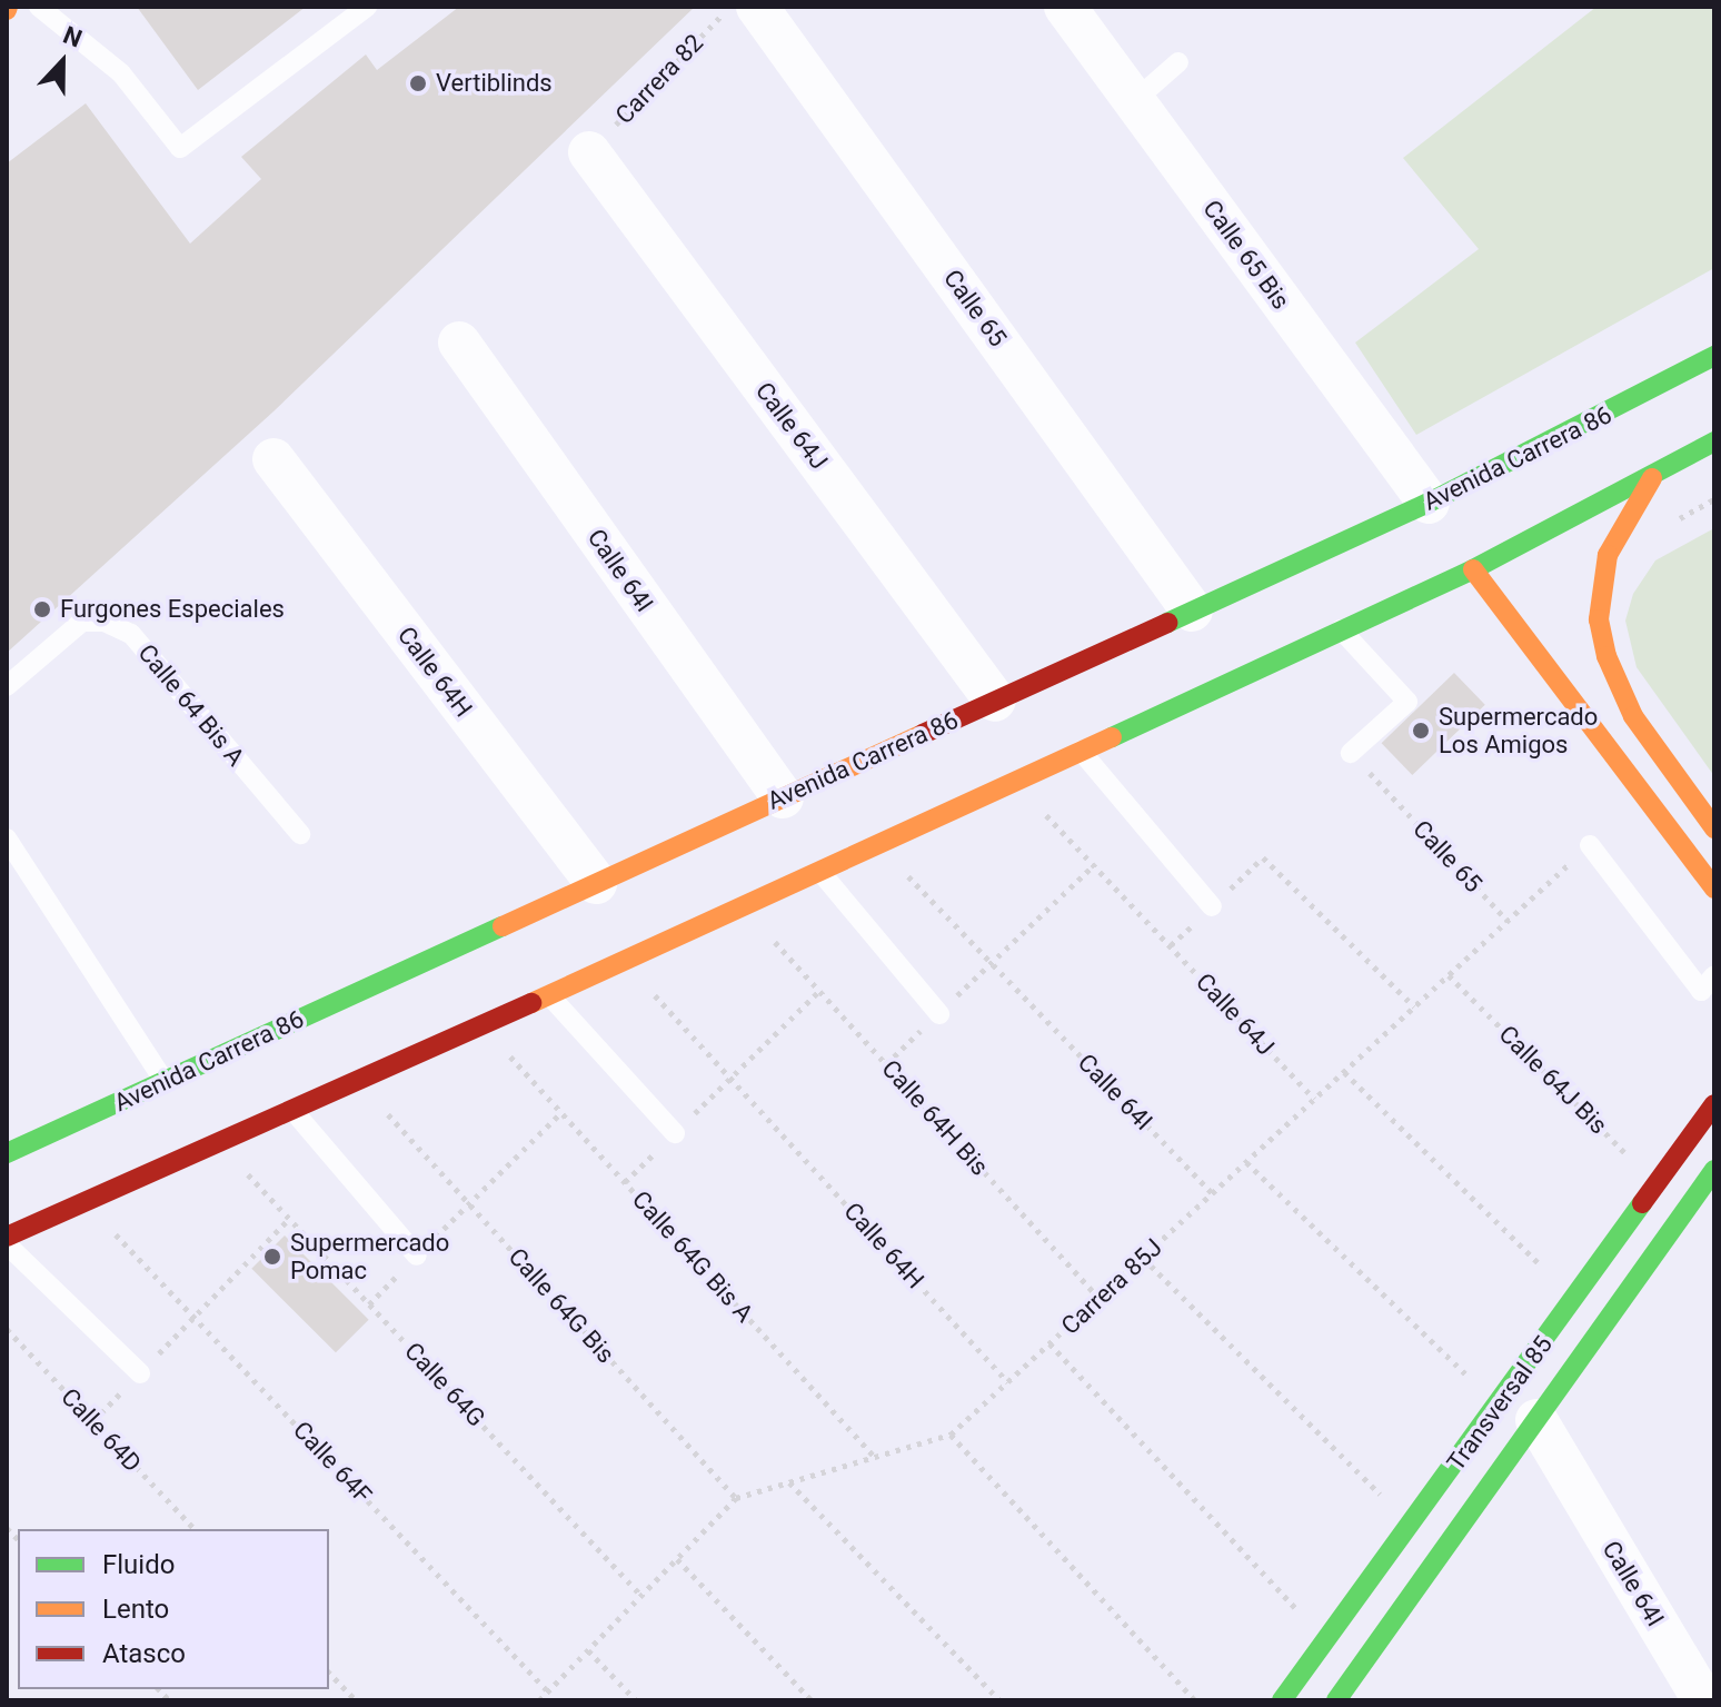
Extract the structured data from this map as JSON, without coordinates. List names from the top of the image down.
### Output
{
  "streets": {
    "main road": ["Avenida Carrera 86", "Transversal 85"],
    "street": [
      "Calle 65 Bis",
      "Calle 65",
      "Calle 64J",
      "Calle 64I",
      "Calle 64H"
    ],
    "lane": ["Calle 64 Bis A"],
    "path": [
      "Carrera 82",
      "Calle 64J Bis",
      "Calle 64H Bis",
      "Calle 64G Bis A",
      "Carrera 85J",
      "Calle 64G Bis",
      "Calle 64G",
      "Calle 64D",
      "Calle 64F"
    ]
  },
  "crossings": [
    ["Carrera 82", "Calle 64J"],
    ["Calle 65 Bis", "Avenida Carrera 86"],
    ["Calle 65", "Avenida Carrera 86"],
    ["Calle 65", "Carrera 85J"],
    ["Calle 64J", "Avenida Carrera 86"],
    ["Calle 64J", "Carrera 85J"],
    ["Avenida Carrera 86", "Calle 64I"],
    ["Avenida Carrera 86", "Calle 64H"],
    ["Calle 64I", "Carrera 85J"],
    ["Calle 64I", "Transversal 85"],
    ["Calle 64H", "Carrera 85J"],
    ["Calle 64J Bis", "Carrera 85J"],
    ["Calle 64J Bis", "Transversal 85"],
    ["Calle 64H Bis", "Carrera 85J"],
    ["Calle 64G Bis A", "Carrera 85J"],
    ["Carrera 85J", "Calle 64G Bis"],
    ["Carrera 85J", "Calle 64G"],
    ["Carrera 85J", "Calle 64F"]
  ],
  "places": [
    "Vertiblinds",
    "Furgones Especiales",
    "Supermercado Los Amigos",
    "Supermercado Pomac"
  ],
  "legend": ["Fluido", "Lento", "Atasco"],
  "north": "top"
}
